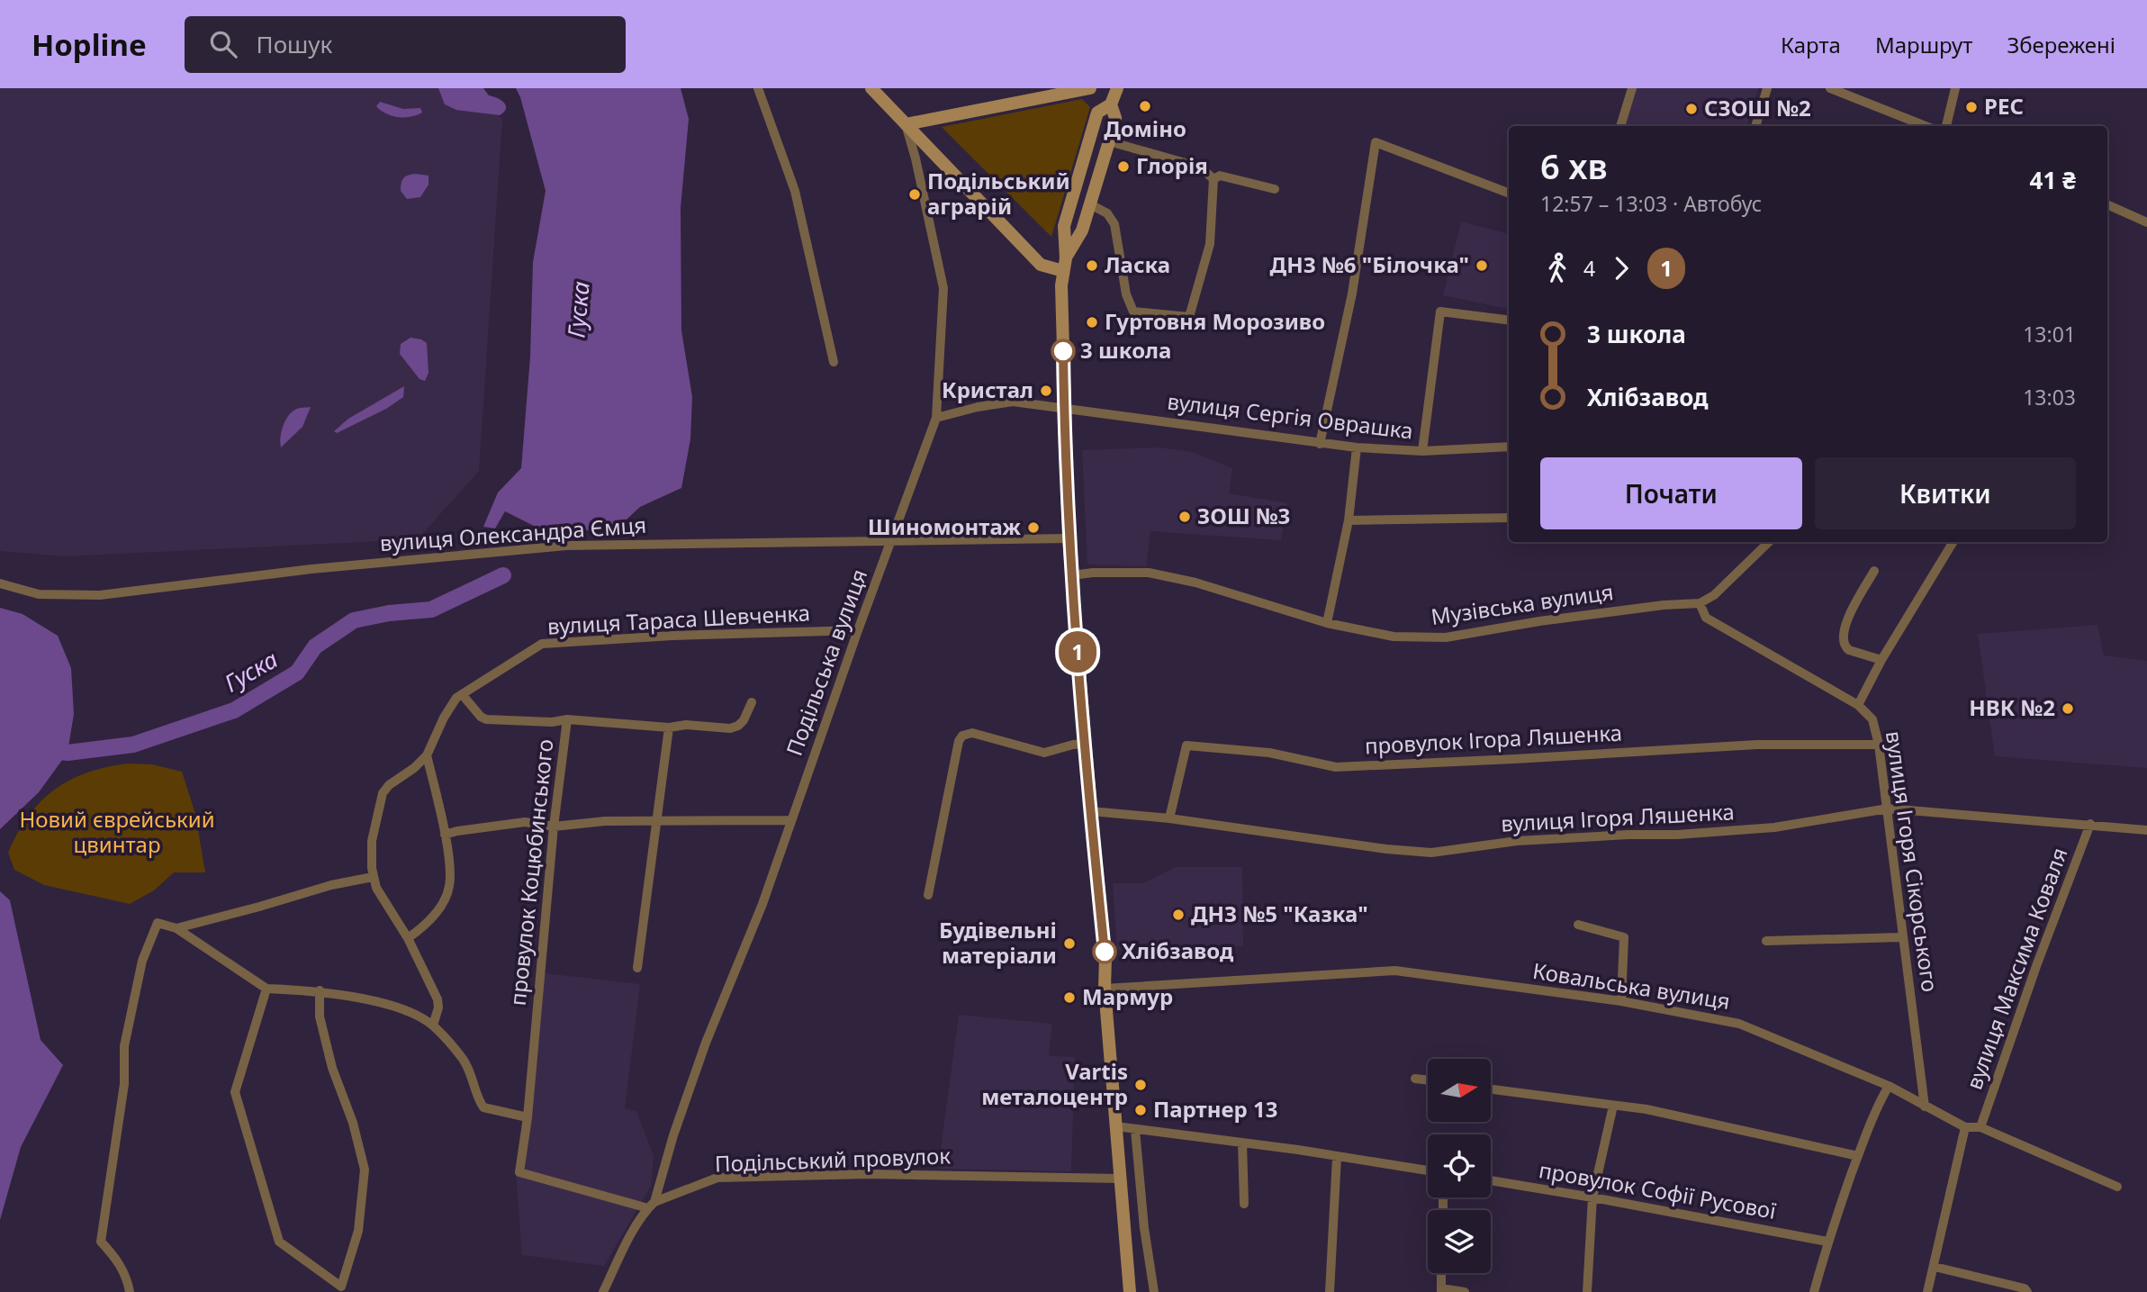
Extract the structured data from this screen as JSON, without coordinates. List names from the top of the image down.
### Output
{
  "streets": {
    "street": [
      "вулиця Сергія Оврашка",
      "вулиця Олександра Ємця",
      "Музівська вулиця",
      "вулиця Тараса Шевченка",
      "Подільська вулиця",
      "провулок Ігора Ляшенка",
      "вулиця Ігоря Ляшенка",
      "вулиця Ігоря Сікорського",
      "провулок Коцюбинського",
      "вулиця Максима Коваля",
      "Ковальська вулиця",
      "Подільський провулок",
      "провулок Софії Русової"
    ]
  },
  "crossings": [
    ["вулиця Сергія Оврашка", "Подільська вулиця"],
    ["вулиця Олександра Ємця", "Подільська вулиця"],
    ["вулиця Тараса Шевченка", "Подільська вулиця"],
    ["Подільська вулиця", "провулок Коцюбинського"],
    ["Подільська вулиця", "Подільський провулок"],
    ["провулок Ігора Ляшенка", "вулиця Ігоря Ляшенка"],
    ["провулок Ігора Ляшенка", "вулиця Ігоря Сікорського"],
    ["вулиця Ігоря Ляшенка", "вулиця Ігоря Сікорського"],
    ["вулиця Ігоря Ляшенка", "вулиця Максима Коваля"],
    ["вулиця Ігоря Сікорського", "Ковальська вулиця"],
    ["провулок Коцюбинського", "Подільський провулок"],
    ["вулиця Максима Коваля", "Ковальська вулиця"]
  ],
  "water": ["Гуска"],
  "parks": ["Новий єврейський цвинтар"],
  "places": [
    "Доміно",
    "РЕС",
    "СЗОШ №2",
    "Глорія",
    "Подільський аграрій",
    "Ласка",
    "ДНЗ №6 \"Білочка\"",
    "Гуртовня Морозиво",
    "3 школа",
    "Кристал",
    "ЗОШ №3",
    "Шиномонтаж",
    "НВК №2",
    "ДНЗ №5 \"Казка\"",
    "Будівельні матеріали",
    "Хлібзавод",
    "Мармур",
    "Vartis металоцентр",
    "Партнер 13"
  ],
  "lines": ["bus line 1"],
  "north": "right",
  "page": {
    "header": "Hopline",
    "search": "Пошук",
    "nav": ["Карта", "Маршрут", "Збережені"],
    "on_map": "1",
    "heading": ["6 хв", "12:57 – 13:03 · Автобус", "41 ₴"],
    "legs": ["4", "1"],
    "list": [
      {
        "name": "3 школа",
        "value": "13:01"
      },
      {
        "name": "Хлібзавод",
        "value": "13:03"
      }
    ],
    "buttons": ["Почати", "Квитки"]
  }
}
